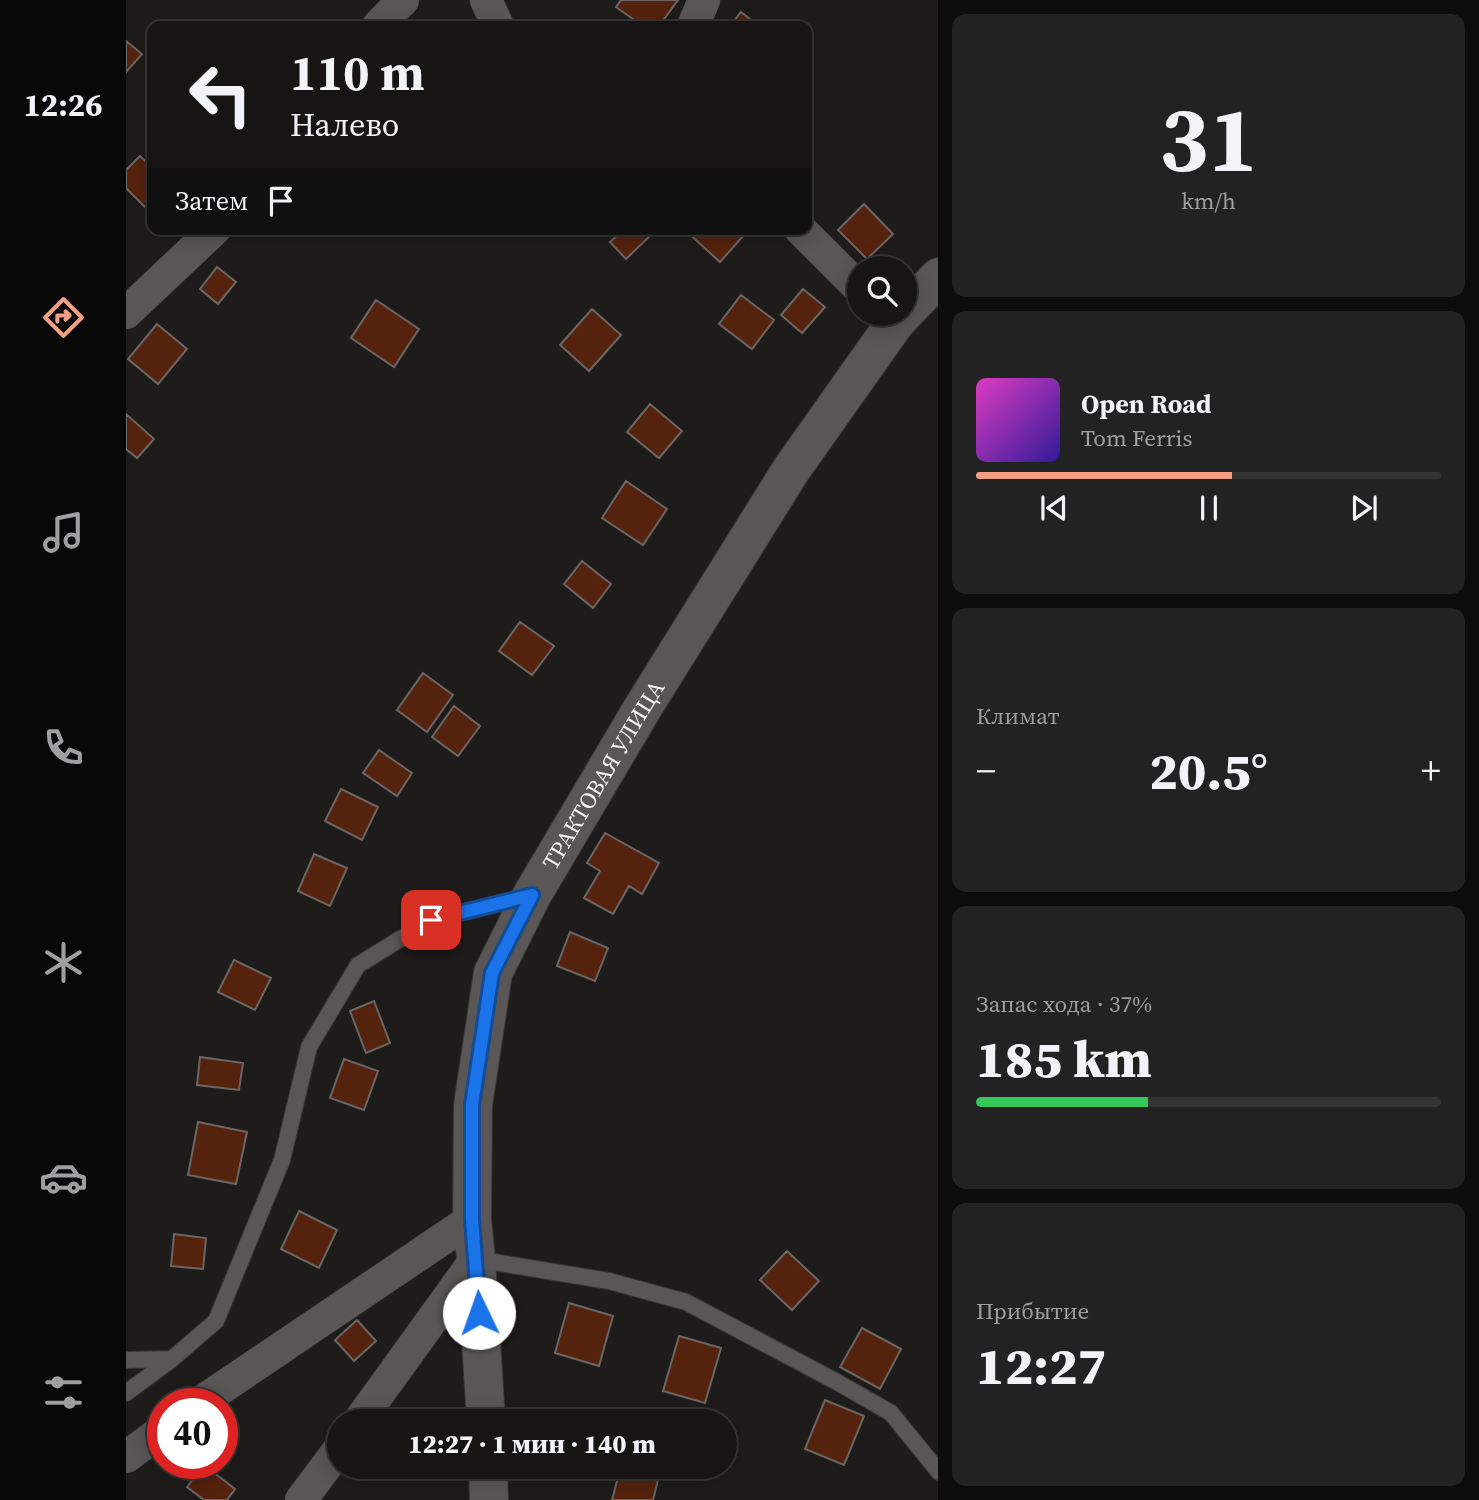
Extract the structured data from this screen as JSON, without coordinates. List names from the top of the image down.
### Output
{
  "streets": {
    "street": ["ТРАКТОВАЯ УЛИЦА"]
  },
  "page": {
    "tabs": "12:26",
    "tile": [
      ["31", "km/h"],
      "Климат",
      ["Запас хода · 37%", "185 km"],
      ["Прибытие", "12:27"]
    ],
    "turn": ["110 m", "Налево"],
    "then": "Затем",
    "song": ["Open Road", "Tom Ferris"],
    "heat": ["−", "20.5°", "+"],
    "limit": "40",
    "trip": "12:27 · 1 мин · 140 m"
  }
}
